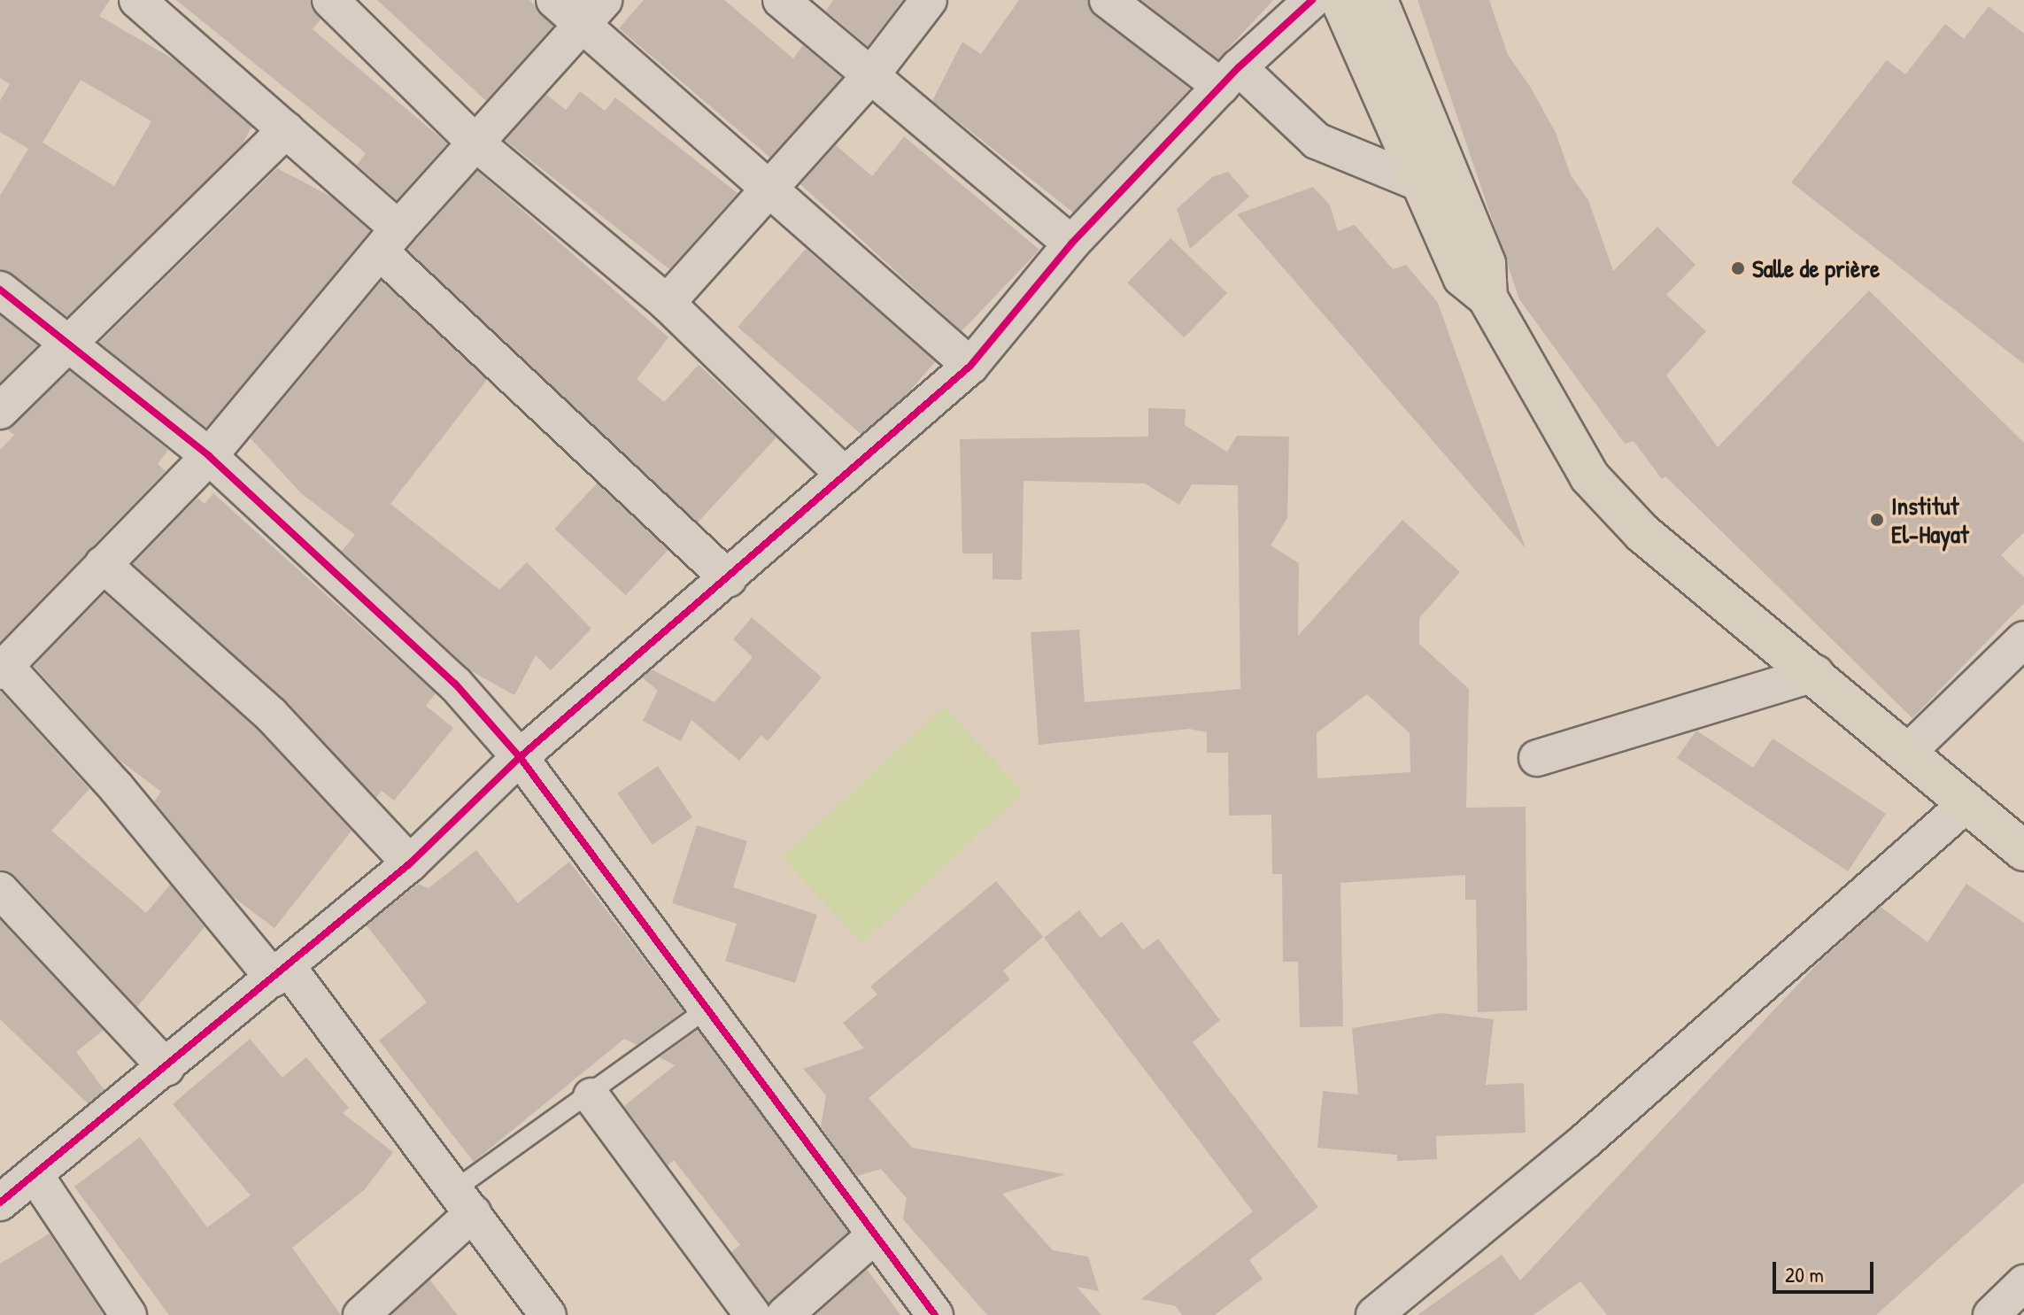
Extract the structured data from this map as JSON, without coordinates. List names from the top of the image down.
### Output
{
  "places": ["Salle de prière", "Institut El-Hayat"],
  "scale_bar": "20 m"
}
